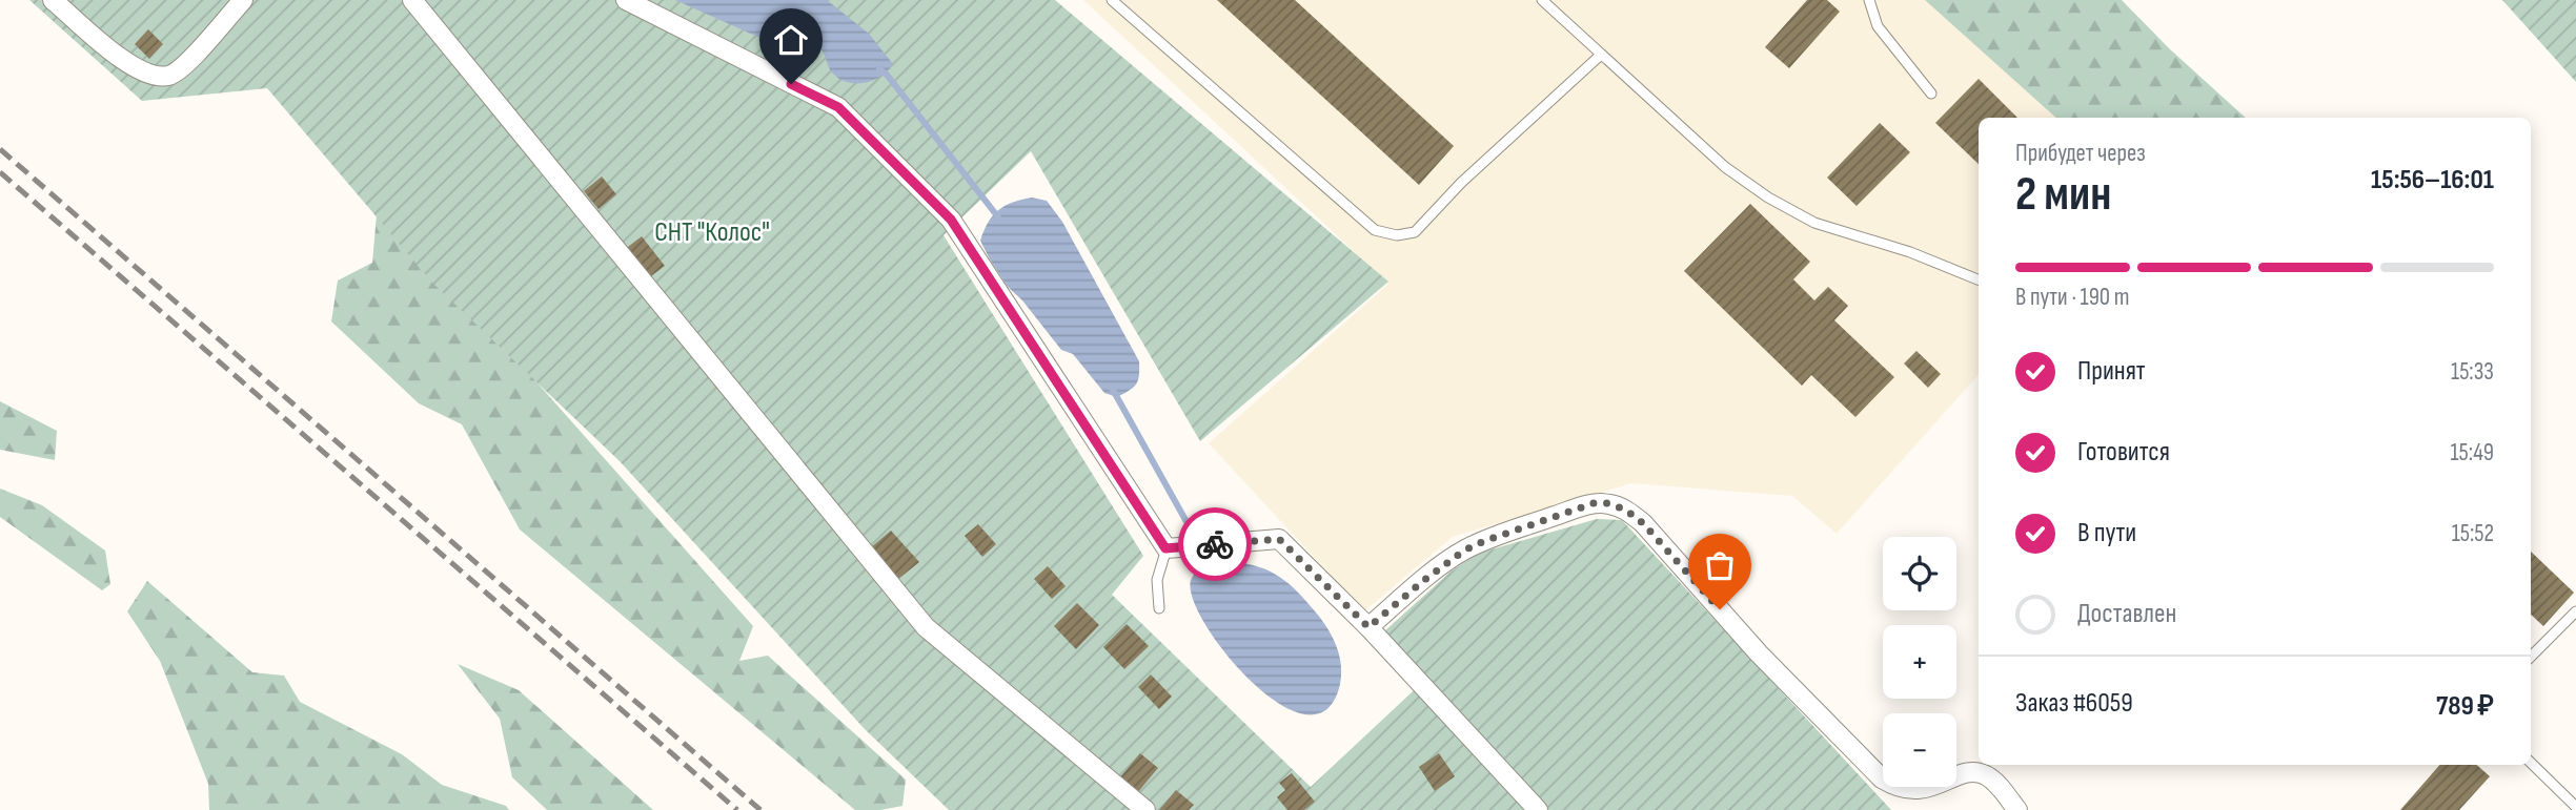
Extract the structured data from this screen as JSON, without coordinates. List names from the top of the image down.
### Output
{
  "parks": ["СНТ \"Колос\""],
  "page": {
    "heading": ["2 мин", "Прибудет через", "15:56–16:01"],
    "panel": ["Заказ #6059", "789 ₽"],
    "bar": "В пути · 190 m",
    "list": [
      ["Принят", "15:33"],
      ["Готовится", "15:49"],
      ["В пути", "15:52"],
      "Доставлен"
    ],
    "map_buttons": ["+", "−"]
  }
}
